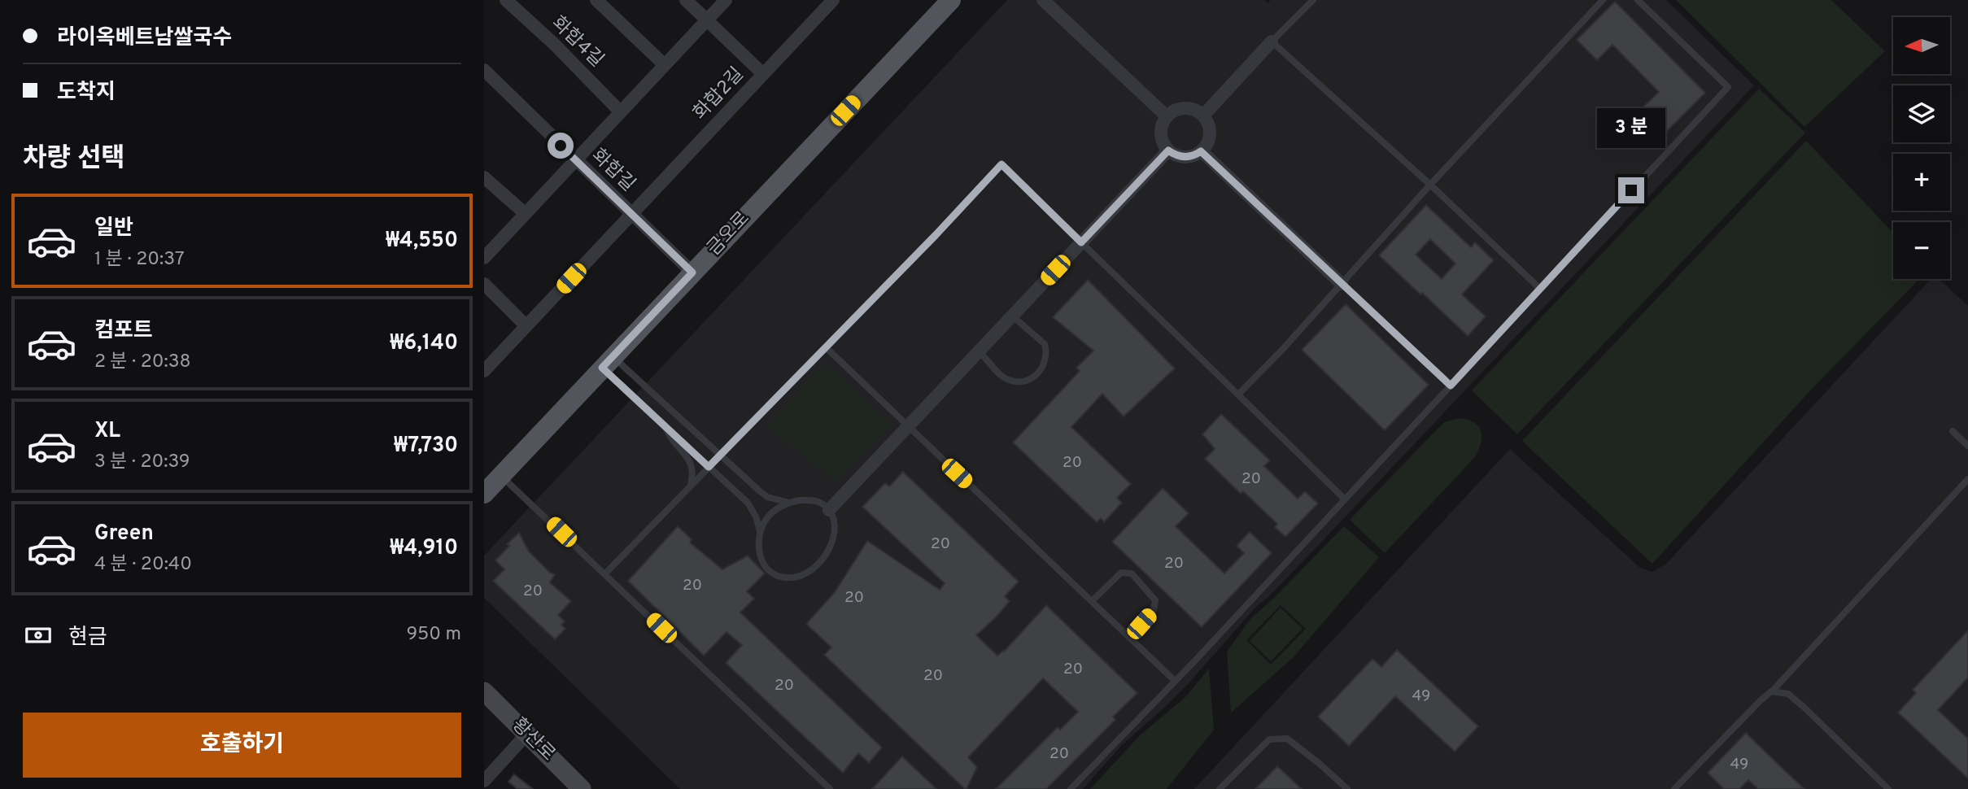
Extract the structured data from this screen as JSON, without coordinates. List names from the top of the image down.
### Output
{
  "streets": {
    "main road": ["금오로", "황산로"],
    "street": ["화합4길", "화합2길", "화합길"]
  },
  "crossings": [
    ["화합2길", "화합길"],
    ["화합길", "금오로"]
  ],
  "house_numbers": [
    "20",
    "20",
    "20",
    "20",
    "20",
    "20",
    "20",
    "20",
    "20",
    "20",
    "49",
    "20",
    "49"
  ],
  "north": "left",
  "page": {
    "banner": ["라이옥베트남쌀국수", "도착지"],
    "map_buttons": ["+", "−"],
    "bubble": "3 분",
    "heading": "차량 선택",
    "list": [
      {
        "name": "일반",
        "note": "1 분 · 20:37",
        "value": "₩4,550"
      },
      {
        "name": "컴포트",
        "note": "2 분 · 20:38",
        "value": "₩6,140"
      },
      {
        "name": "XL",
        "note": "3 분 · 20:39",
        "value": "₩7,730"
      },
      {
        "name": "Green",
        "note": "4 분 · 20:40",
        "value": "₩4,910"
      }
    ],
    "pay": ["현금", "950 m"],
    "buttons": "호출하기"
  }
}
